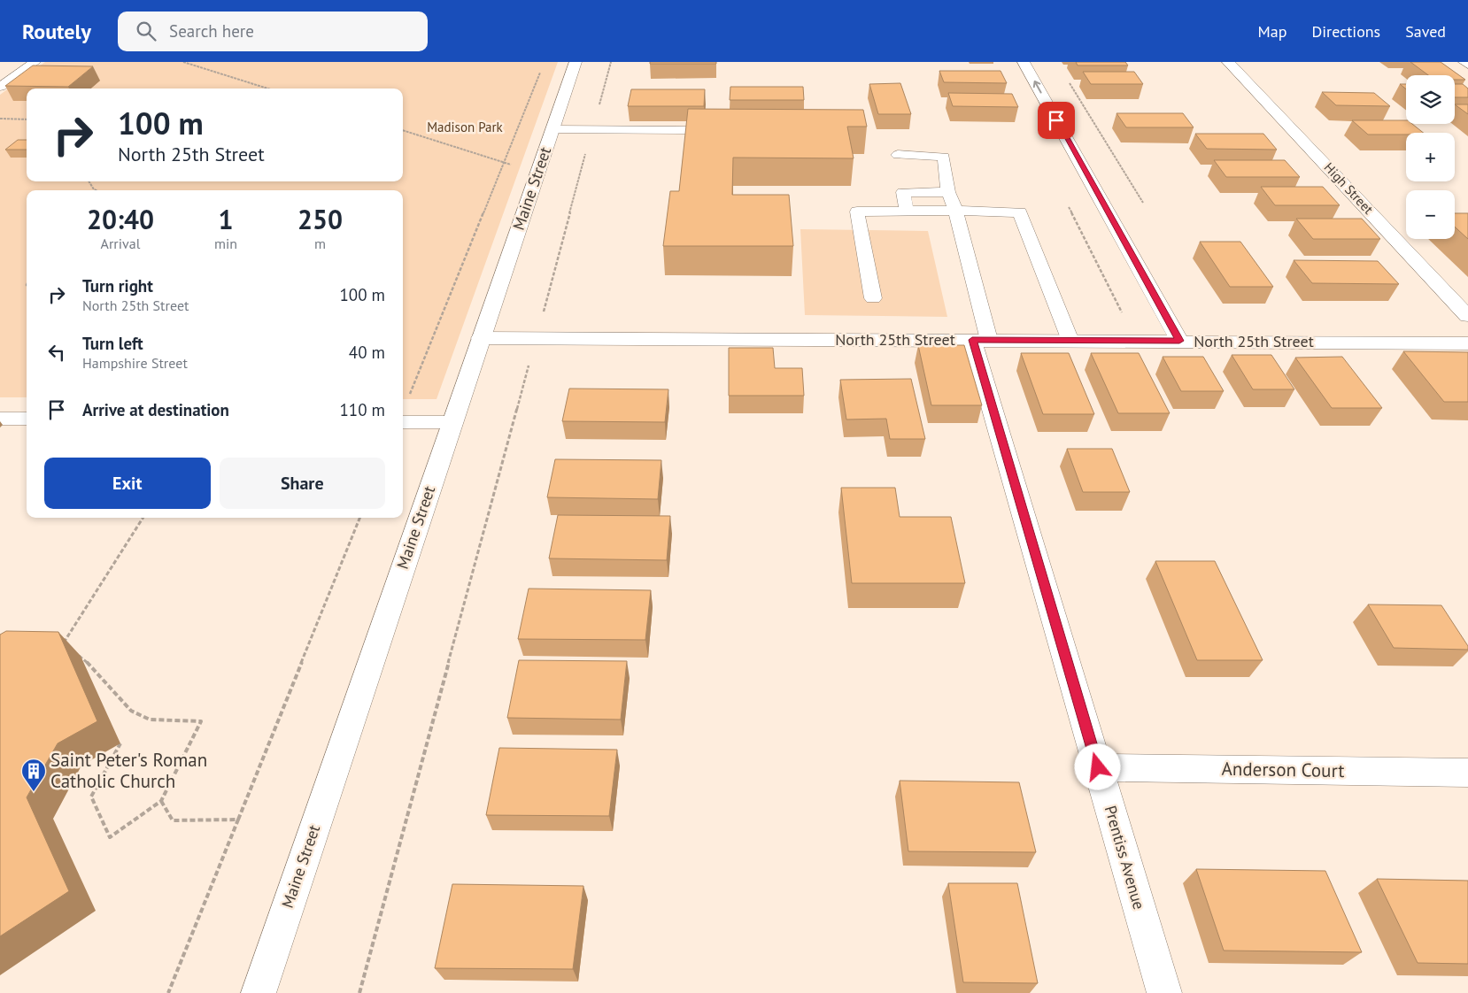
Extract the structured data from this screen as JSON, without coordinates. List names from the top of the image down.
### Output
{
  "streets": {
    "street": [
      "Maine Street",
      "High Street",
      "North 25th Street",
      "Anderson Court",
      "Prentiss Avenue"
    ]
  },
  "crossings": [
    ["Maine Street", "North 25th Street"],
    ["North 25th Street", "Prentiss Avenue"],
    ["Anderson Court", "Prentiss Avenue"]
  ],
  "parks": ["Madison Park"],
  "places": {
    "building": ["Saint Peter's Roman Catholic Church"]
  },
  "page": {
    "header": "Routely",
    "search": "Search here",
    "nav": ["Map", "Directions", "Saved"],
    "map_buttons": ["+", "−"],
    "turn": ["100 m", "North 25th Street"],
    "eta": [
      "20:40",
      "Arrival",
      "1",
      "min",
      "250",
      "m"
    ],
    "list": [
      {
        "name": "Turn right",
        "note": "North 25th Street",
        "value": "100 m"
      },
      {
        "name": "Turn left",
        "note": "Hampshire Street",
        "value": "40 m"
      },
      {
        "name": "Arrive at destination",
        "value": "110 m"
      }
    ],
    "buttons": ["Exit", "Share"]
  }
}
